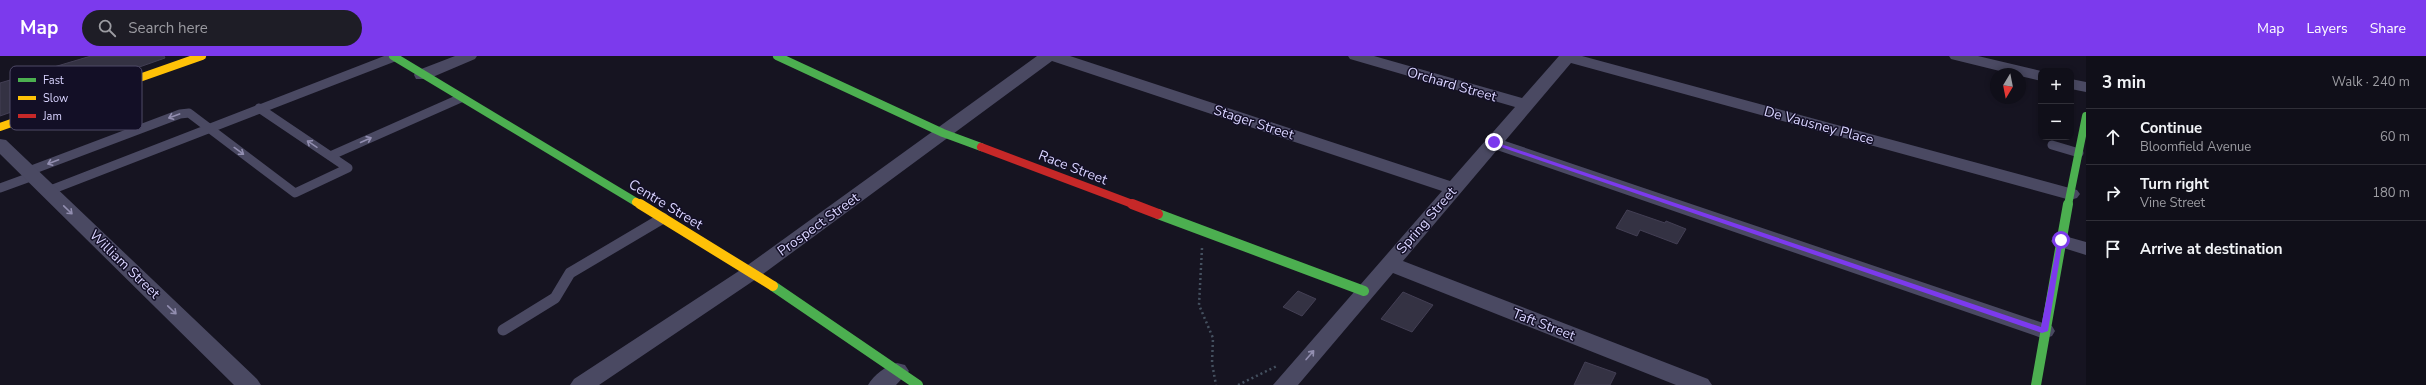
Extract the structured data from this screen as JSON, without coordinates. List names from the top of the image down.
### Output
{
  "streets": {
    "street": [
      "Orchard Street",
      "Stager Street",
      "De Vausney Place",
      "Race Street",
      "Centre Street",
      "Spring Street",
      "Prospect Street",
      "William Street",
      "Taft Street"
    ]
  },
  "crossings": [
    ["Orchard Street", "Spring Street"],
    ["Stager Street", "Spring Street"],
    ["De Vausney Place", "Spring Street"],
    ["Race Street", "Spring Street"],
    ["Race Street", "Prospect Street"],
    ["Centre Street", "Prospect Street"],
    ["Spring Street", "Taft Street"]
  ],
  "one_way": ["William Street"],
  "legend": ["Fast", "Slow", "Jam"],
  "north": "bottom",
  "page": {
    "header": "Map",
    "search": "Search here",
    "nav": ["Map", "Layers", "Share"],
    "heading": ["3 min", "Walk · 240 m"],
    "map_buttons": ["+", "−"],
    "list": [
      ["Continue", "Bloomfield Avenue", "60 m"],
      ["Turn right", "Vine Street", "180 m"],
      "Arrive at destination"
    ]
  }
}
